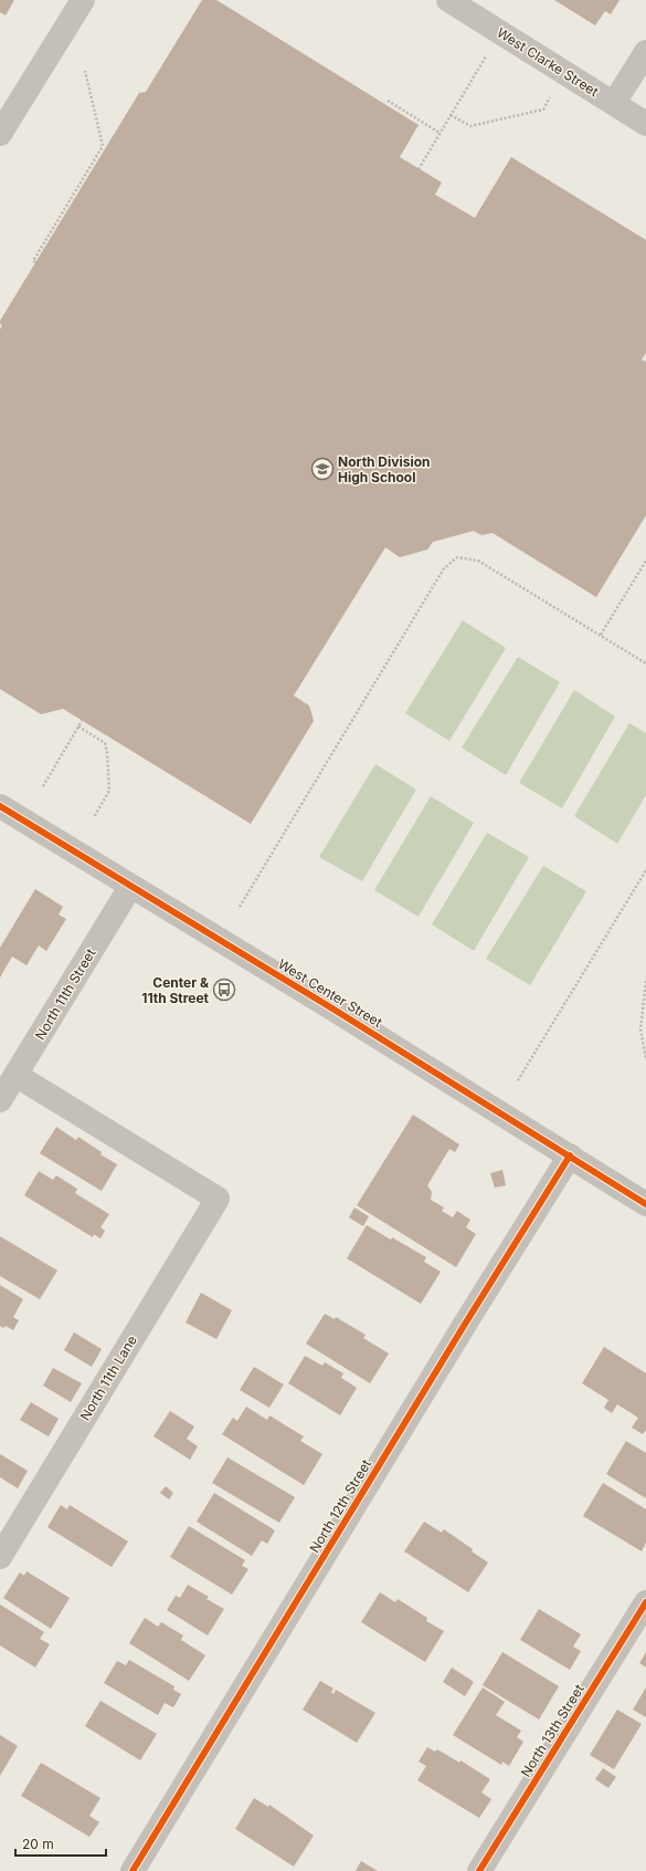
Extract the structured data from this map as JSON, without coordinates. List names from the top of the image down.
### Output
{
  "streets": {
    "street": [
      "West Clarke Street",
      "West Center Street",
      "North 11th Street",
      "North 11th Lane",
      "North 12th Street",
      "North 13th Street"
    ]
  },
  "crossings": [
    ["West Center Street", "North 11th Street"],
    ["West Center Street", "North 12th Street"],
    ["North 11th Street", "North 11th Lane"]
  ],
  "places": {
    "school or university": ["North Division High School"],
    "bus stop": ["Center & 11th Street"]
  },
  "scale_bar": "20 m"
}
